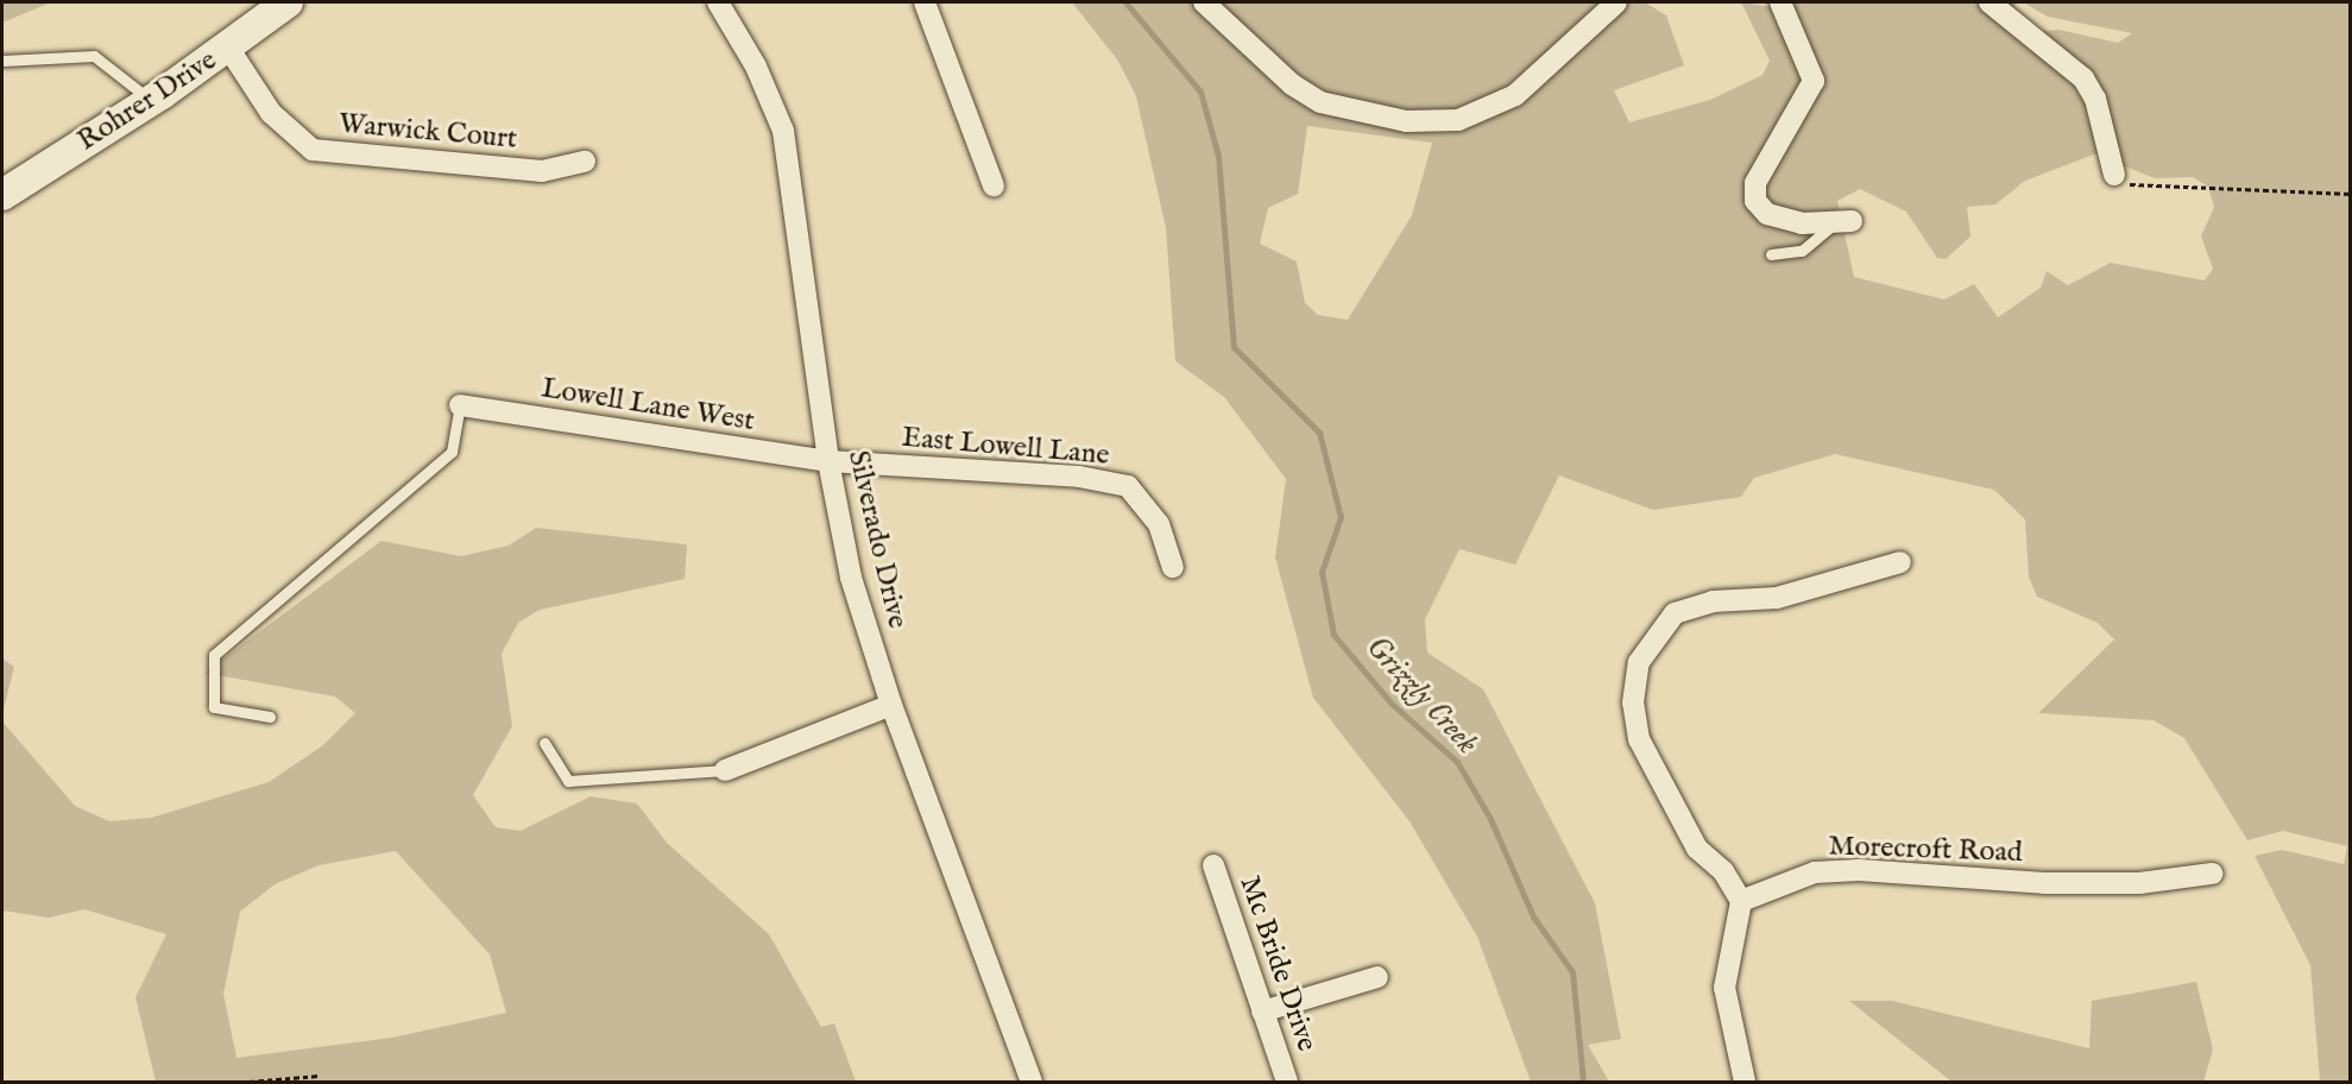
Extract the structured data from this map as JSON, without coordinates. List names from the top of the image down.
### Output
{
  "streets": {
    "street": [
      "Rohrer Drive",
      "Warwick Court",
      "Lowell Lane West",
      "East Lowell Lane",
      "Silverado Drive",
      "Morecroft Road",
      "Mc Bride Drive"
    ]
  },
  "crossings": [
    ["Rohrer Drive", "Warwick Court"],
    ["Lowell Lane West", "East Lowell Lane"],
    ["Lowell Lane West", "Silverado Drive"],
    ["East Lowell Lane", "Silverado Drive"]
  ],
  "water": ["Grizzly Creek"]
}
